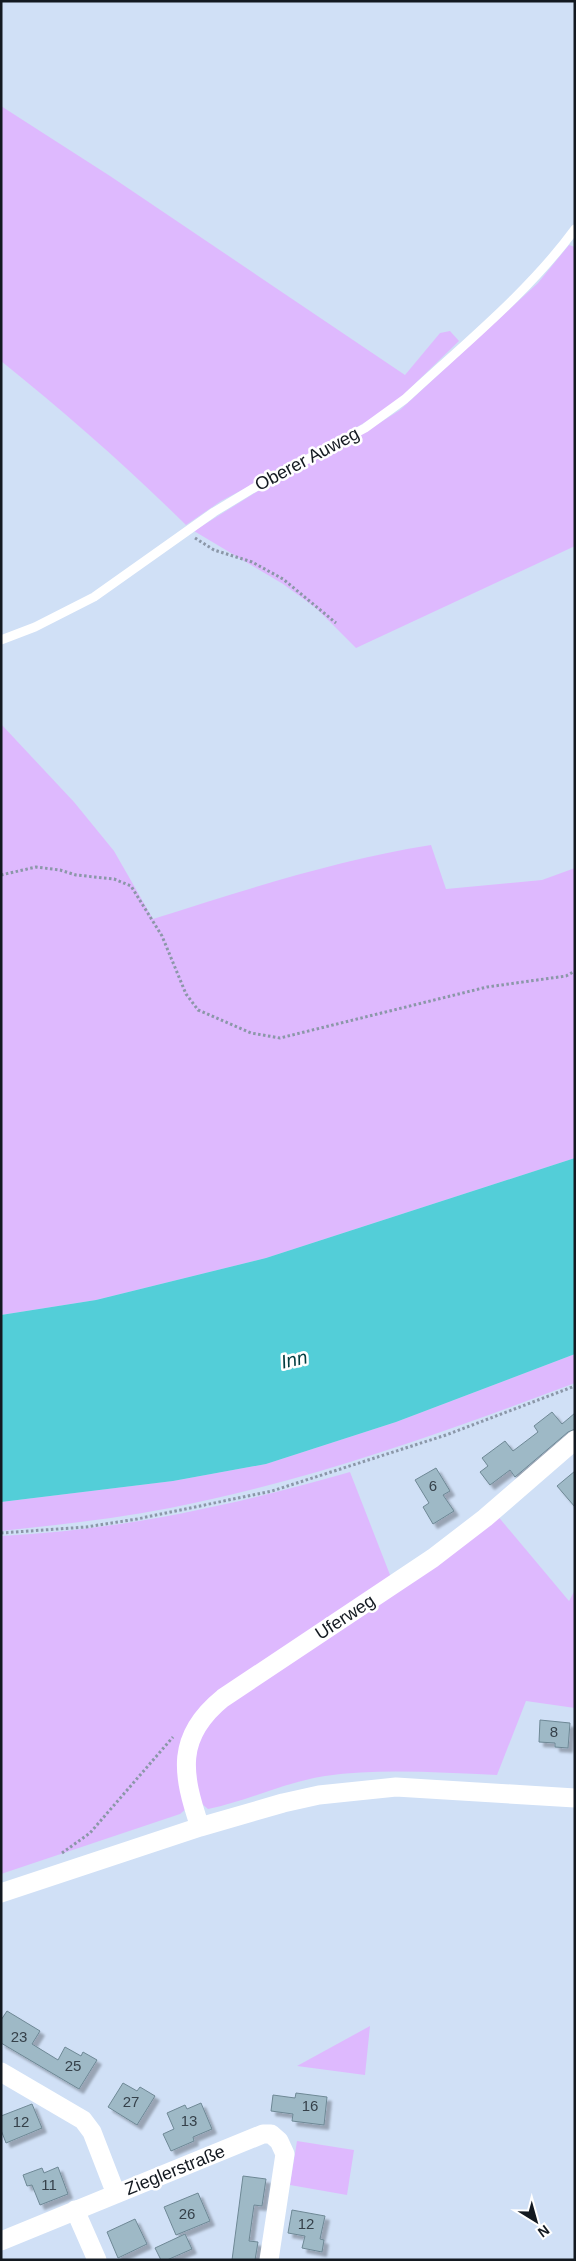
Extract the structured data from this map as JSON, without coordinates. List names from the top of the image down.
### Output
{
  "streets": {
    "street": ["Uferweg", "Zieglerstraße"],
    "lane": ["Oberer Auweg"]
  },
  "water": ["Inn"],
  "house_numbers": [
    "6",
    "8",
    "23",
    "25",
    "27",
    "16",
    "13",
    "12",
    "11",
    "26",
    "12"
  ],
  "north": "bottom right"
}
